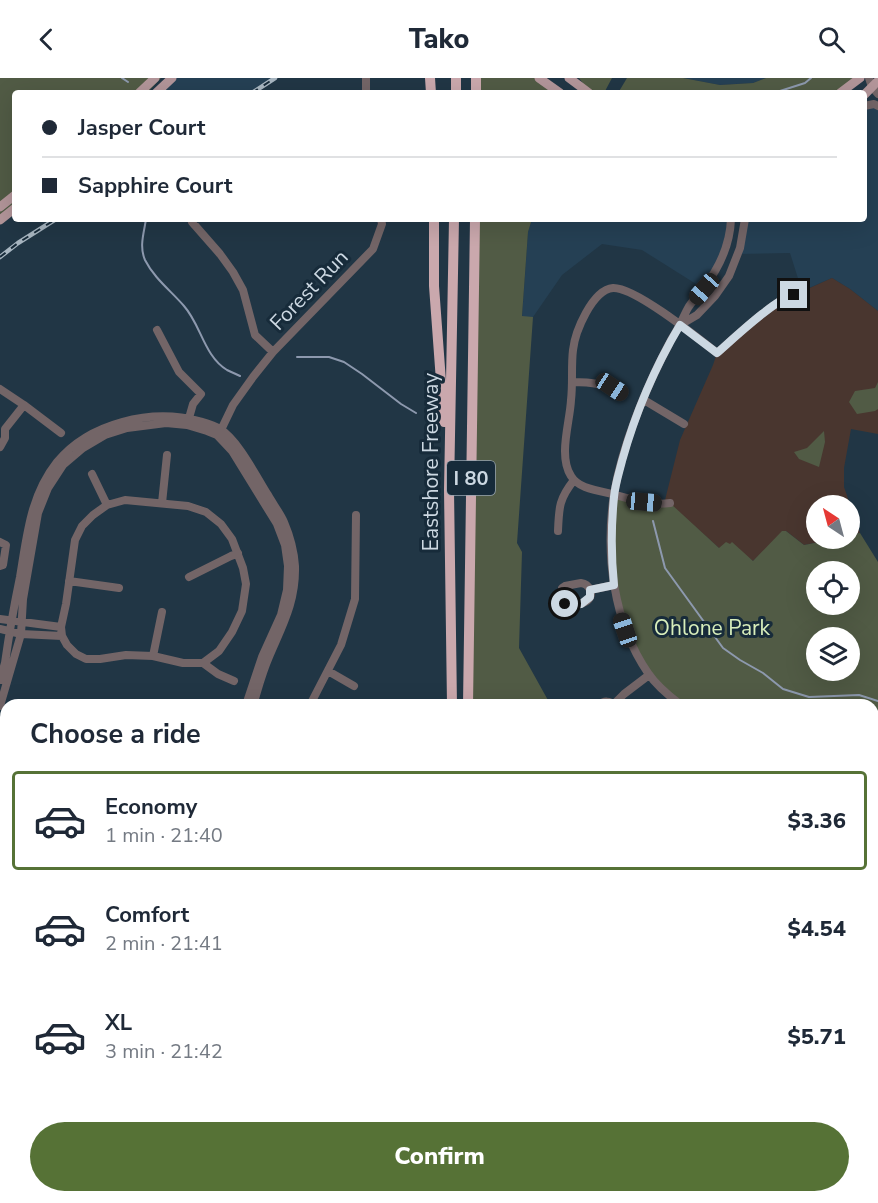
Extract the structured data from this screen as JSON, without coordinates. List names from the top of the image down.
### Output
{
  "streets": {
    "highway": ["Eastshore Freeway", "I 80"],
    "street": ["Forest Run"]
  },
  "parks": ["Ohlone Park"],
  "north": "top left",
  "page": {
    "header": "Tako",
    "banner": ["Jasper Court", "Sapphire Court"],
    "heading": "Choose a ride",
    "list": [
      {
        "name": "Economy",
        "note": "1 min · 21:40",
        "value": "$3.36"
      },
      {
        "name": "Comfort",
        "note": "2 min · 21:41",
        "value": "$4.54"
      },
      {
        "name": "XL",
        "note": "3 min · 21:42",
        "value": "$5.71"
      }
    ],
    "buttons": "Confirm"
  }
}
